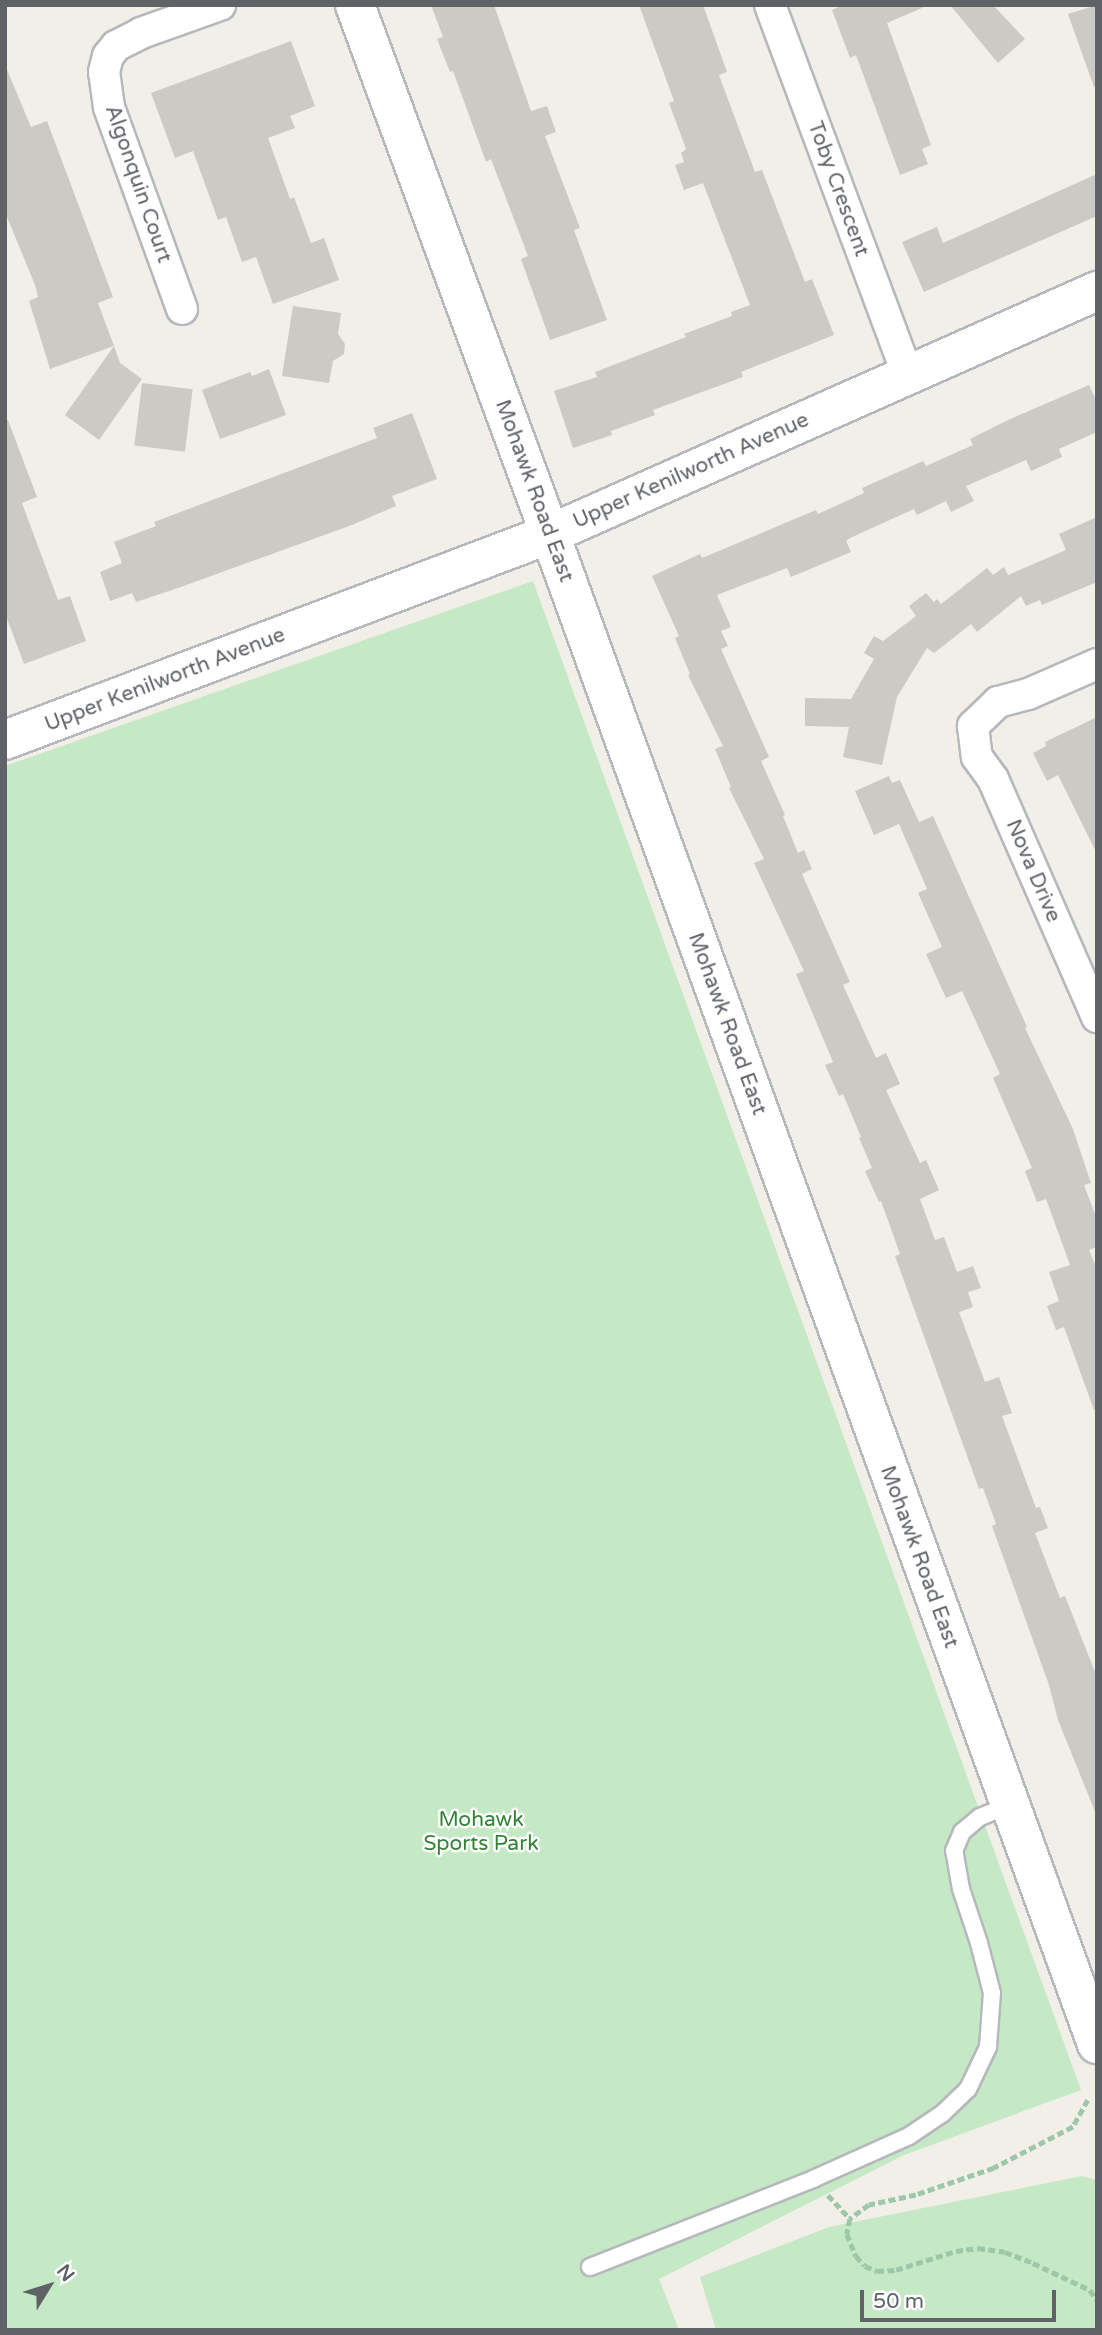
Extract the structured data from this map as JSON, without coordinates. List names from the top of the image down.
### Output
{
  "streets": {
    "main road": ["Upper Kenilworth Avenue", "Mohawk Road East"],
    "street": ["Algonquin Court", "Toby Crescent", "Nova Drive"]
  },
  "crossings": [
    ["Toby Crescent", "Upper Kenilworth Avenue"],
    ["Upper Kenilworth Avenue", "Mohawk Road East"]
  ],
  "parks": ["Mohawk Sports Park"],
  "scale_bar": "50 m",
  "north": "top right"
}
